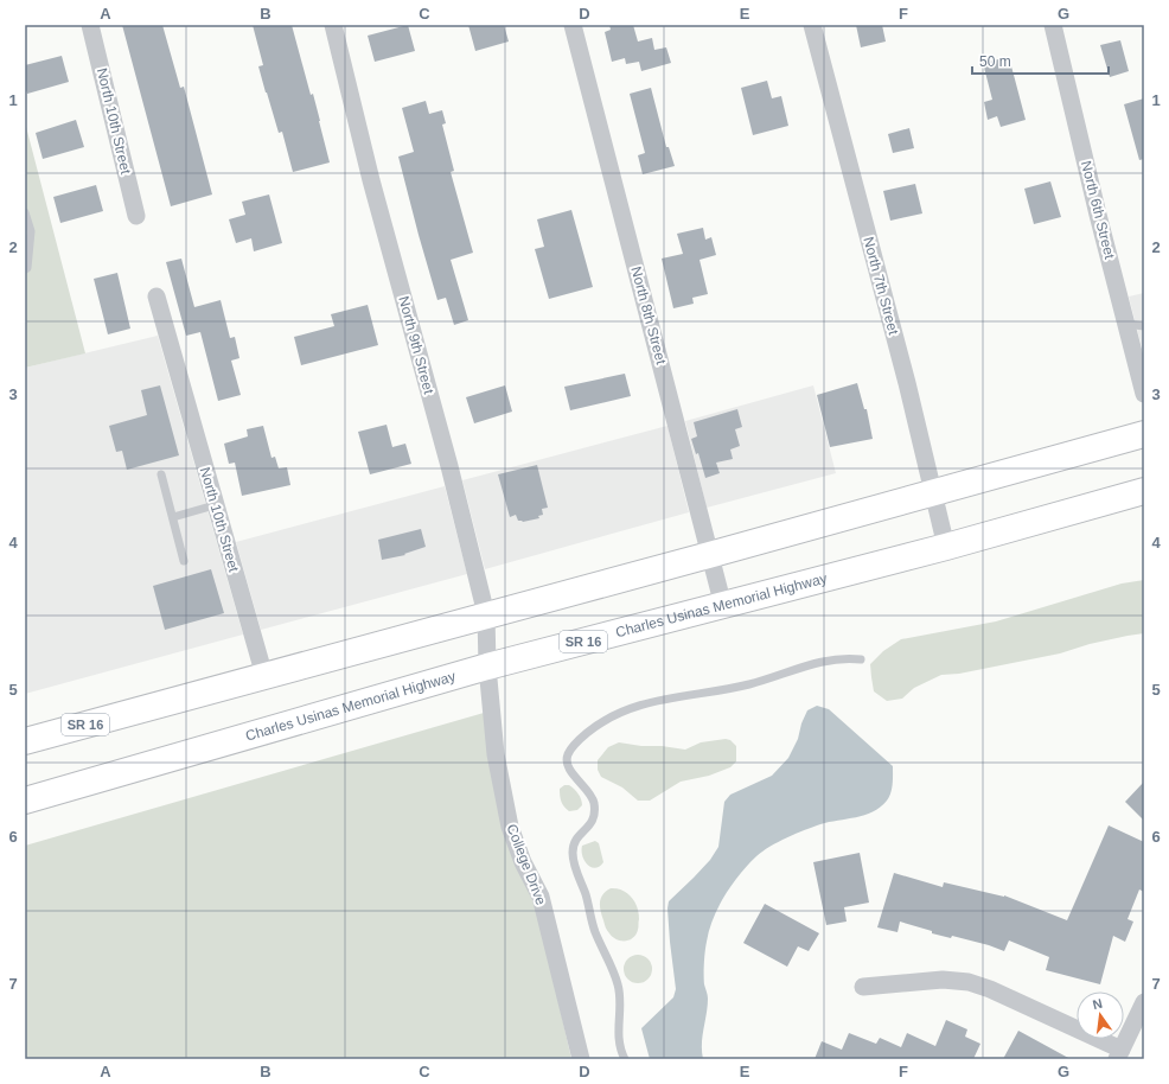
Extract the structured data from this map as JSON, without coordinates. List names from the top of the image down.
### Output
{
  "streets": {
    "highway": ["Charles Usinas Memorial Highway", "SR 16"],
    "street": [
      "North 10th Street",
      "North 6th Street",
      "North 7th Street",
      "North 8th Street",
      "North 9th Street",
      "College Drive"
    ]
  },
  "crossings": [
    ["North 10th Street", "SR 16"],
    ["North 7th Street", "Charles Usinas Memorial Highway"],
    ["North 7th Street", "SR 16"],
    ["North 8th Street", "Charles Usinas Memorial Highway"],
    ["North 8th Street", "SR 16"],
    ["North 9th Street", "Charles Usinas Memorial Highway"],
    ["North 9th Street", "SR 16"],
    ["North 9th Street", "College Drive"],
    ["Charles Usinas Memorial Highway", "College Drive"]
  ],
  "scale_bar": "50 m",
  "north": "top",
  "grid": {
    "columns": [
      "A",
      "B",
      "C",
      "D",
      "E",
      "F",
      "G"
    ],
    "rows": [
      "1",
      "2",
      "3",
      "4",
      "5",
      "6",
      "7"
    ]
  }
}
